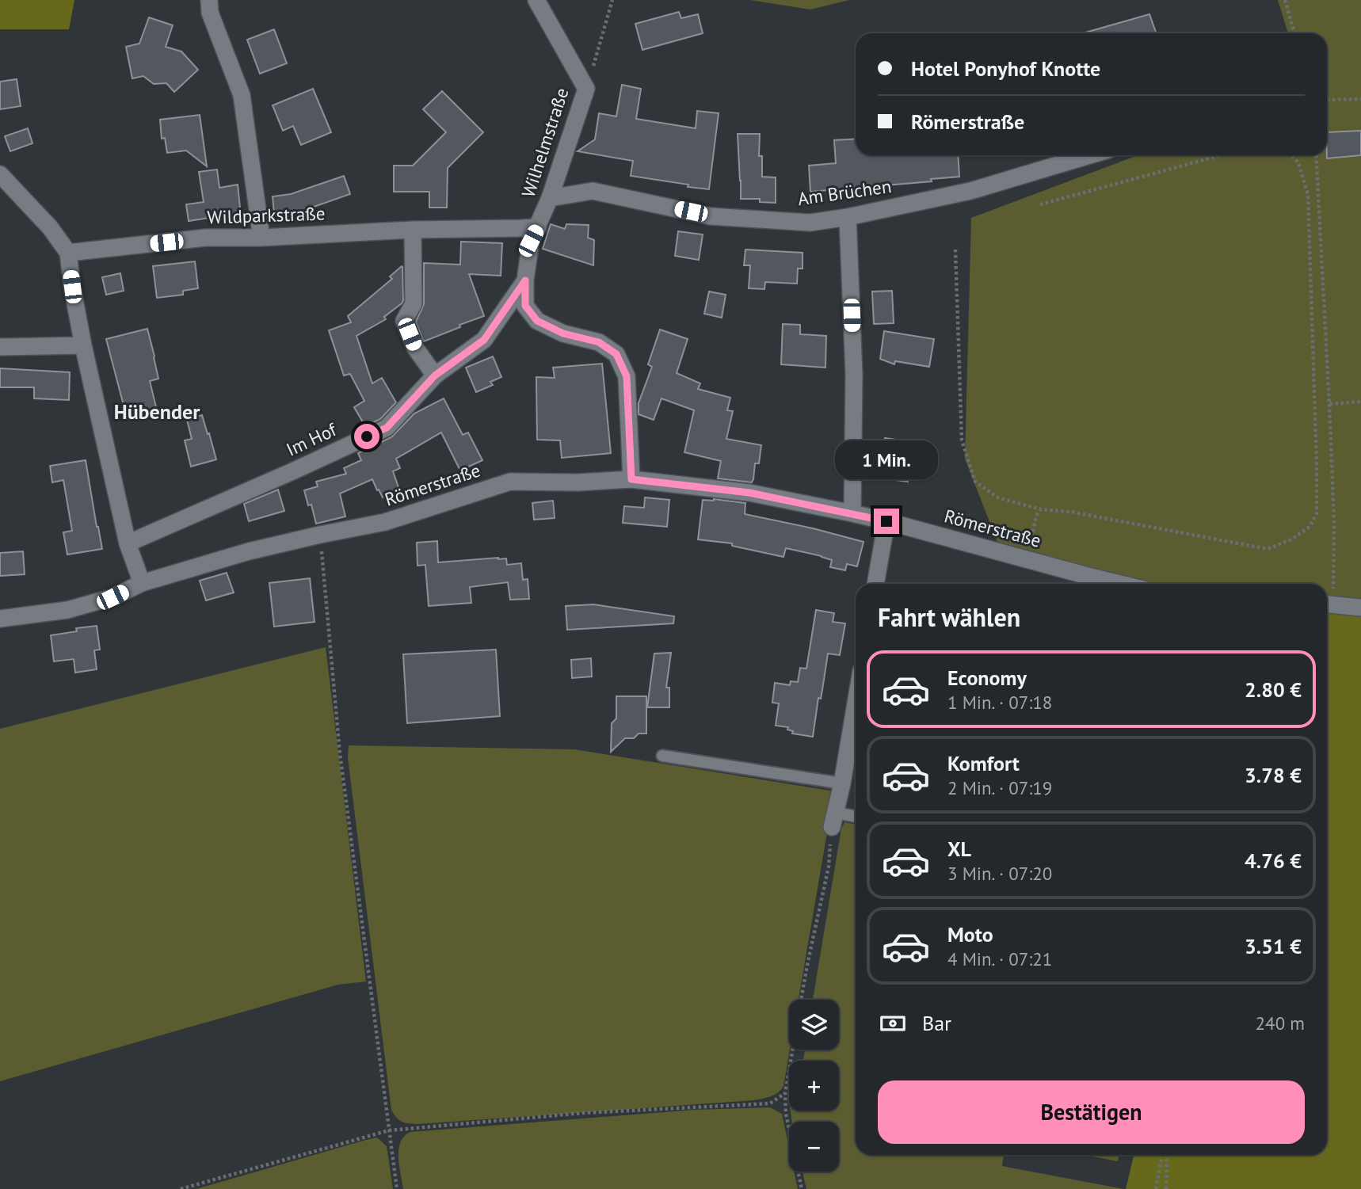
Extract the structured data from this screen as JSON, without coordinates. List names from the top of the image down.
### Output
{
  "streets": {
    "street": [
      "Wilhelmstraße",
      "Am Brüchen",
      "Wildparkstraße",
      "Im Hof",
      "Römerstraße"
    ]
  },
  "crossings": [
    ["Wilhelmstraße", "Am Brüchen"],
    ["Wilhelmstraße", "Wildparkstraße"],
    ["Wilhelmstraße", "Im Hof"],
    ["Wilhelmstraße", "Römerstraße"]
  ],
  "districts": ["Hübender"],
  "page": {
    "banner": ["Hotel Ponyhof Knotte", "Römerstraße"],
    "bubble": "1 Min.",
    "heading": "Fahrt wählen",
    "list": [
      {
        "name": "Economy",
        "note": "1 Min. · 07:18",
        "value": "2.80 €"
      },
      {
        "name": "Komfort",
        "note": "2 Min. · 07:19",
        "value": "3.78 €"
      },
      {
        "name": "XL",
        "note": "3 Min. · 07:20",
        "value": "4.76 €"
      },
      {
        "name": "Moto",
        "note": "4 Min. · 07:21",
        "value": "3.51 €"
      }
    ],
    "pay": ["Bar", "240 m"],
    "map_buttons": ["+", "−"],
    "buttons": "Bestätigen"
  }
}
